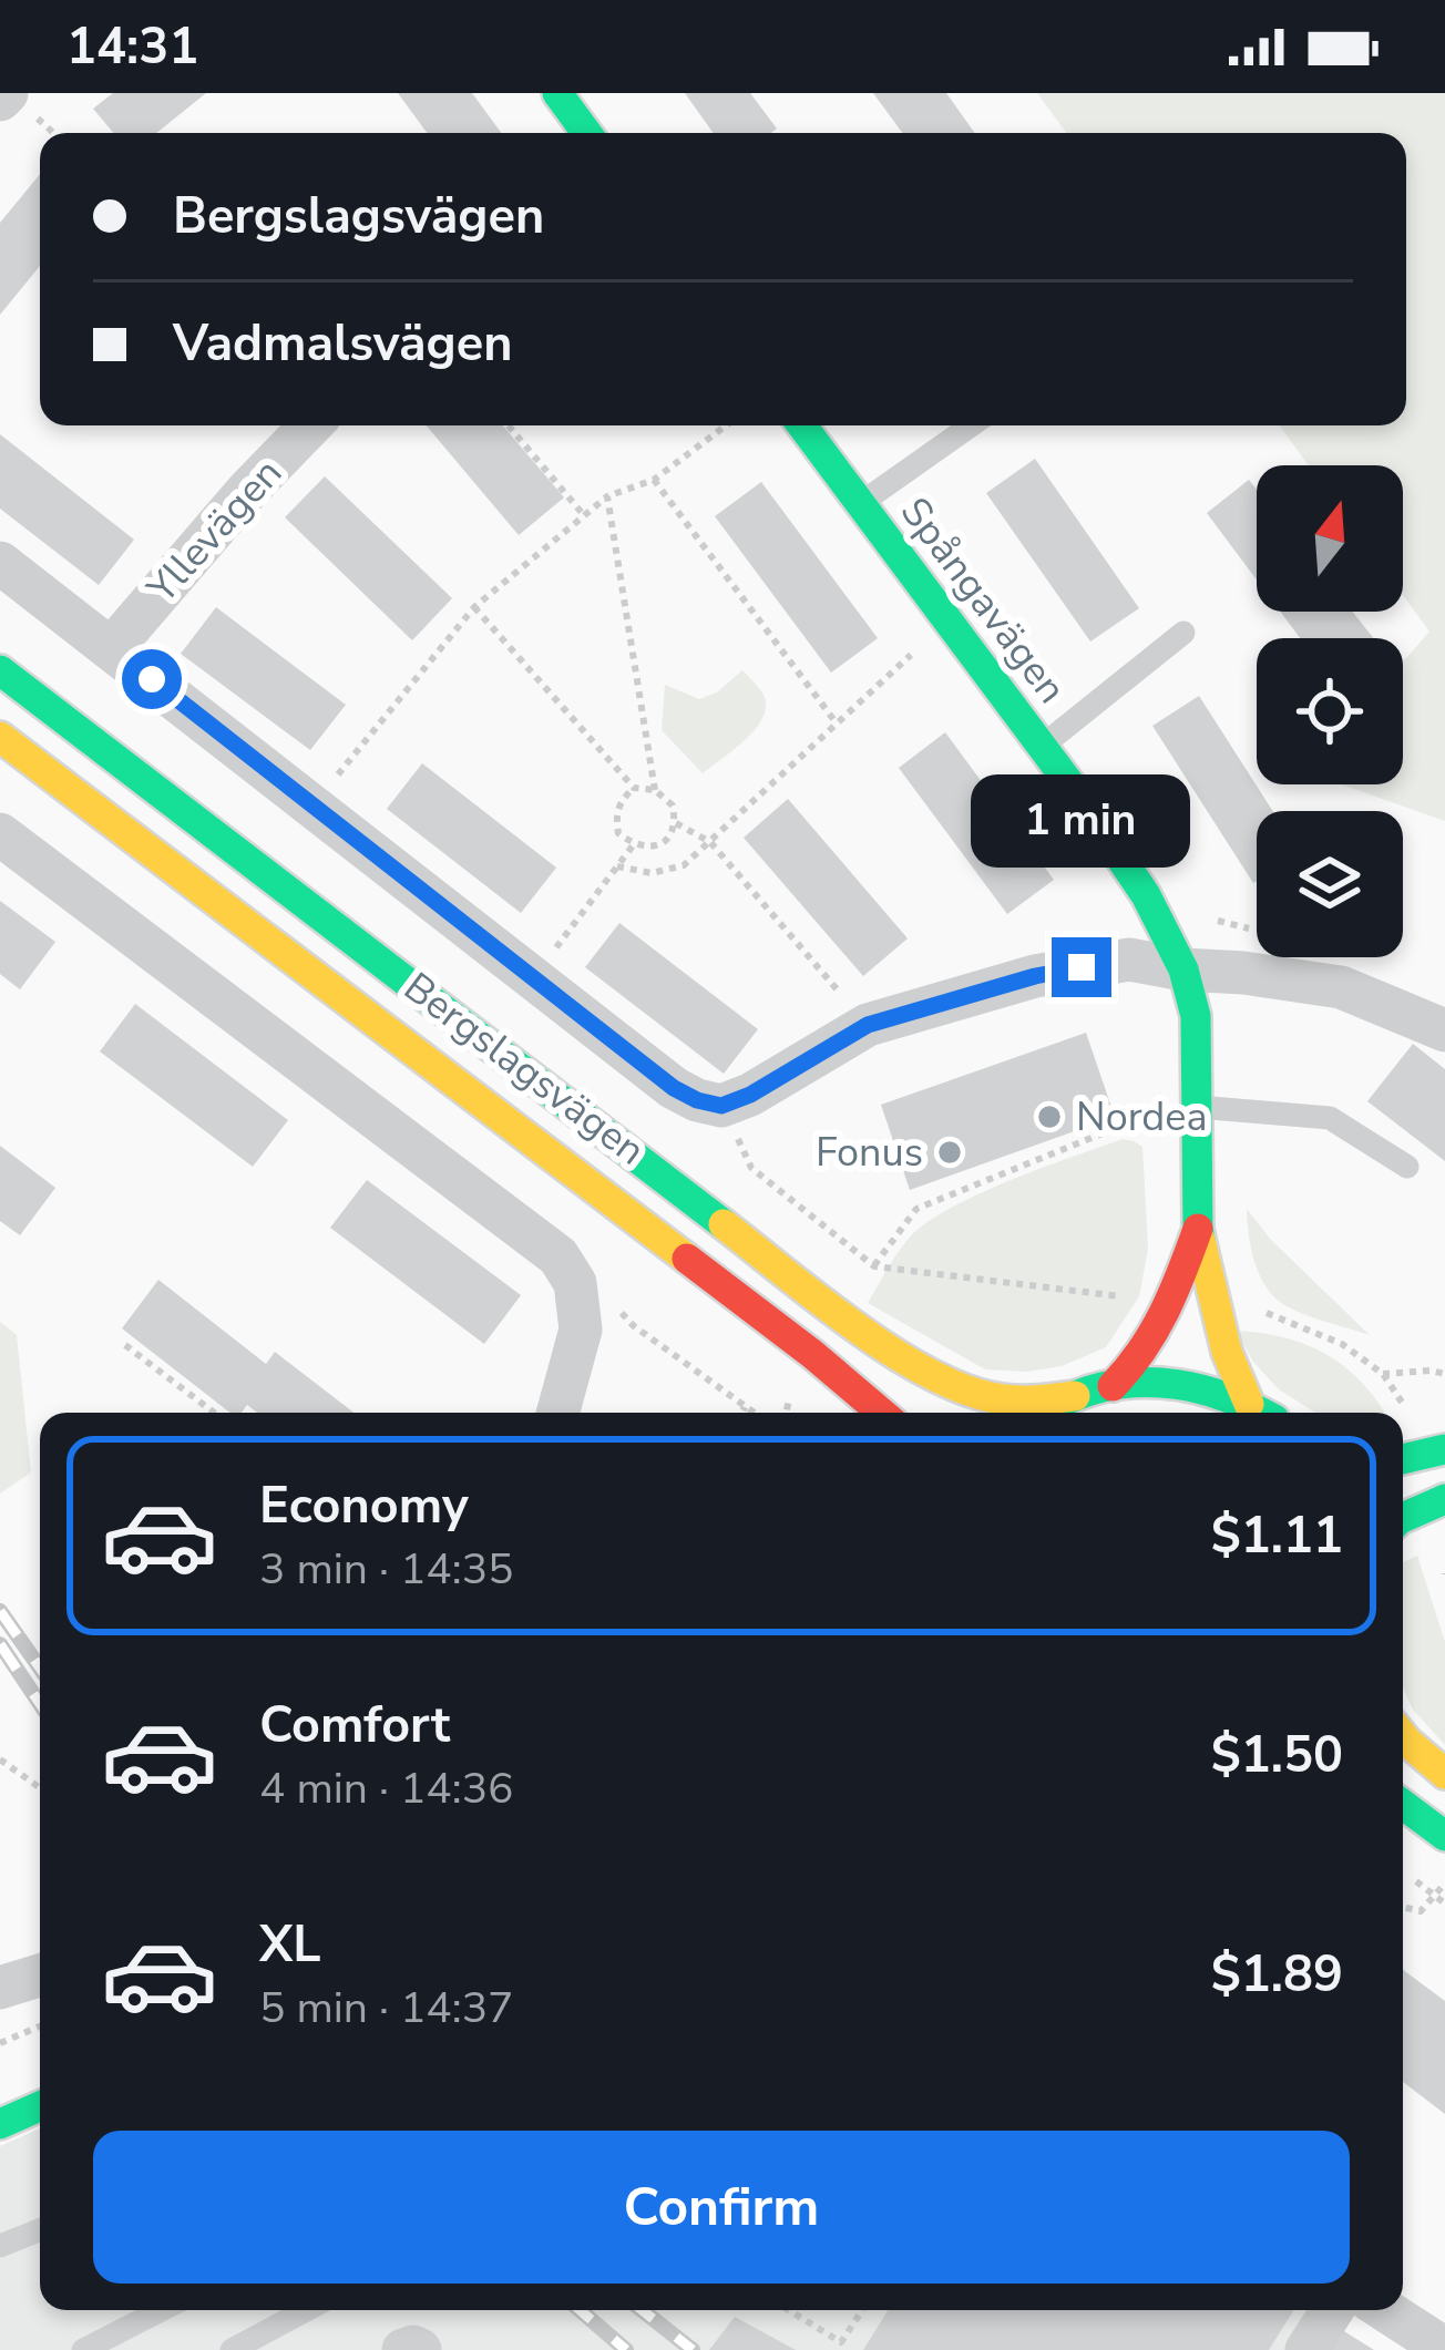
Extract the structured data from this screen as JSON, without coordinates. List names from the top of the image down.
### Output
{
  "streets": {
    "main road": ["Spångavägen", "Bergslagsvägen"],
    "street": ["Yllevägen"]
  },
  "crossings": [
    ["Yllevägen", "Bergslagsvägen"]
  ],
  "places": ["Nordea", "Fonus"],
  "north": "top",
  "page": {
    "status": "14:31",
    "banner": ["Bergslagsvägen", "Vadmalsvägen"],
    "bubble": "1 min",
    "list": [
      {
        "name": "Economy",
        "note": "3 min · 14:35",
        "value": "$1.11"
      },
      {
        "name": "Comfort",
        "note": "4 min · 14:36",
        "value": "$1.50"
      },
      {
        "name": "XL",
        "note": "5 min · 14:37",
        "value": "$1.89"
      }
    ],
    "buttons": "Confirm"
  }
}
